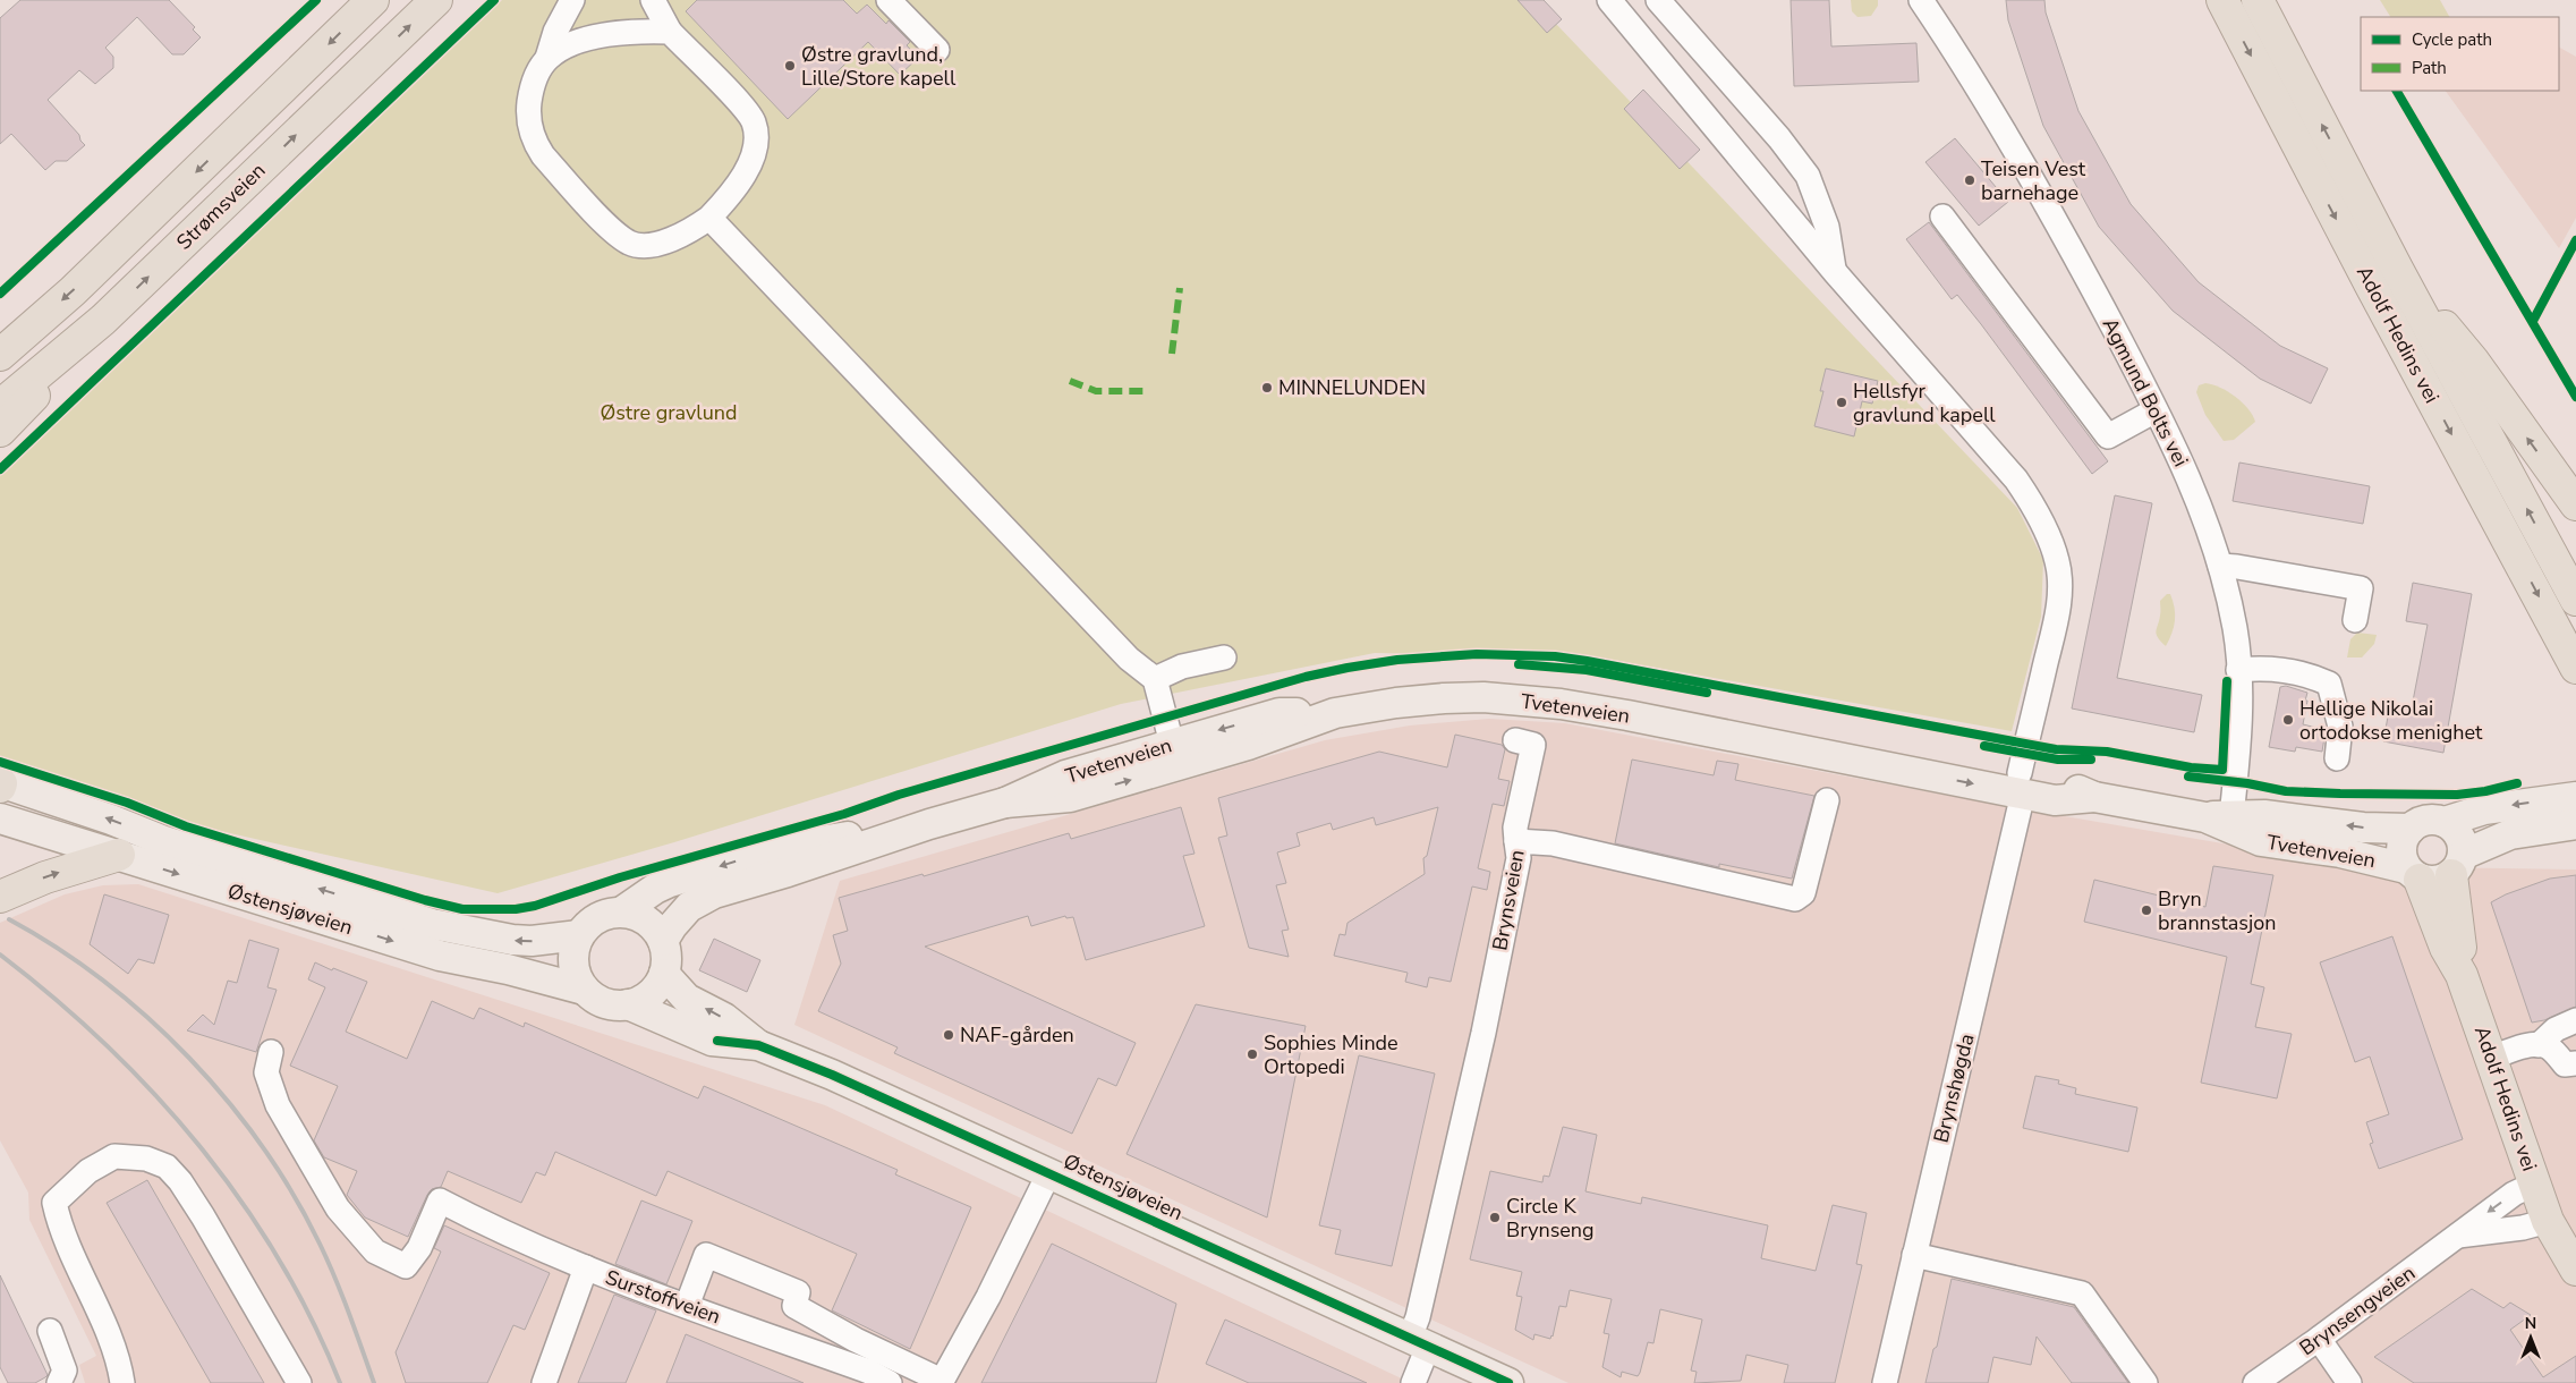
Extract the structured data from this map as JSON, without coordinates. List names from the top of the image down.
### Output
{
  "streets": {
    "highway": ["Strømsveien", "Adolf Hedins vei"],
    "main road": ["Tvetenveien", "Østensjøveien"],
    "street": [
      "Agmund Bolts vei",
      "Brynsveien",
      "Brynshøgda",
      "Surstoffveien",
      "Brynsengveien"
    ]
  },
  "crossings": [
    ["Adolf Hedins vei", "Tvetenveien"],
    ["Adolf Hedins vei", "Brynsengveien"],
    ["Agmund Bolts vei", "Tvetenveien"],
    ["Tvetenveien", "Østensjøveien"],
    ["Tvetenveien", "Brynshøgda"],
    ["Brynsveien", "Østensjøveien"]
  ],
  "parks": ["Østre gravlund"],
  "places": [
    "Østre gravlund, Lille/Store kapell",
    "Teisen Vest barnehage",
    "MINNELUNDEN",
    "Hellsfyr gravlund kapell",
    "Hellige Nikolai ortodokse menighet",
    "Bryn brannstasjon",
    "NAF-gården",
    "Sophies Minde Ortopedi",
    "Circle K Brynseng"
  ],
  "legend": ["Cycle path", "Path"],
  "north": "top"
}
